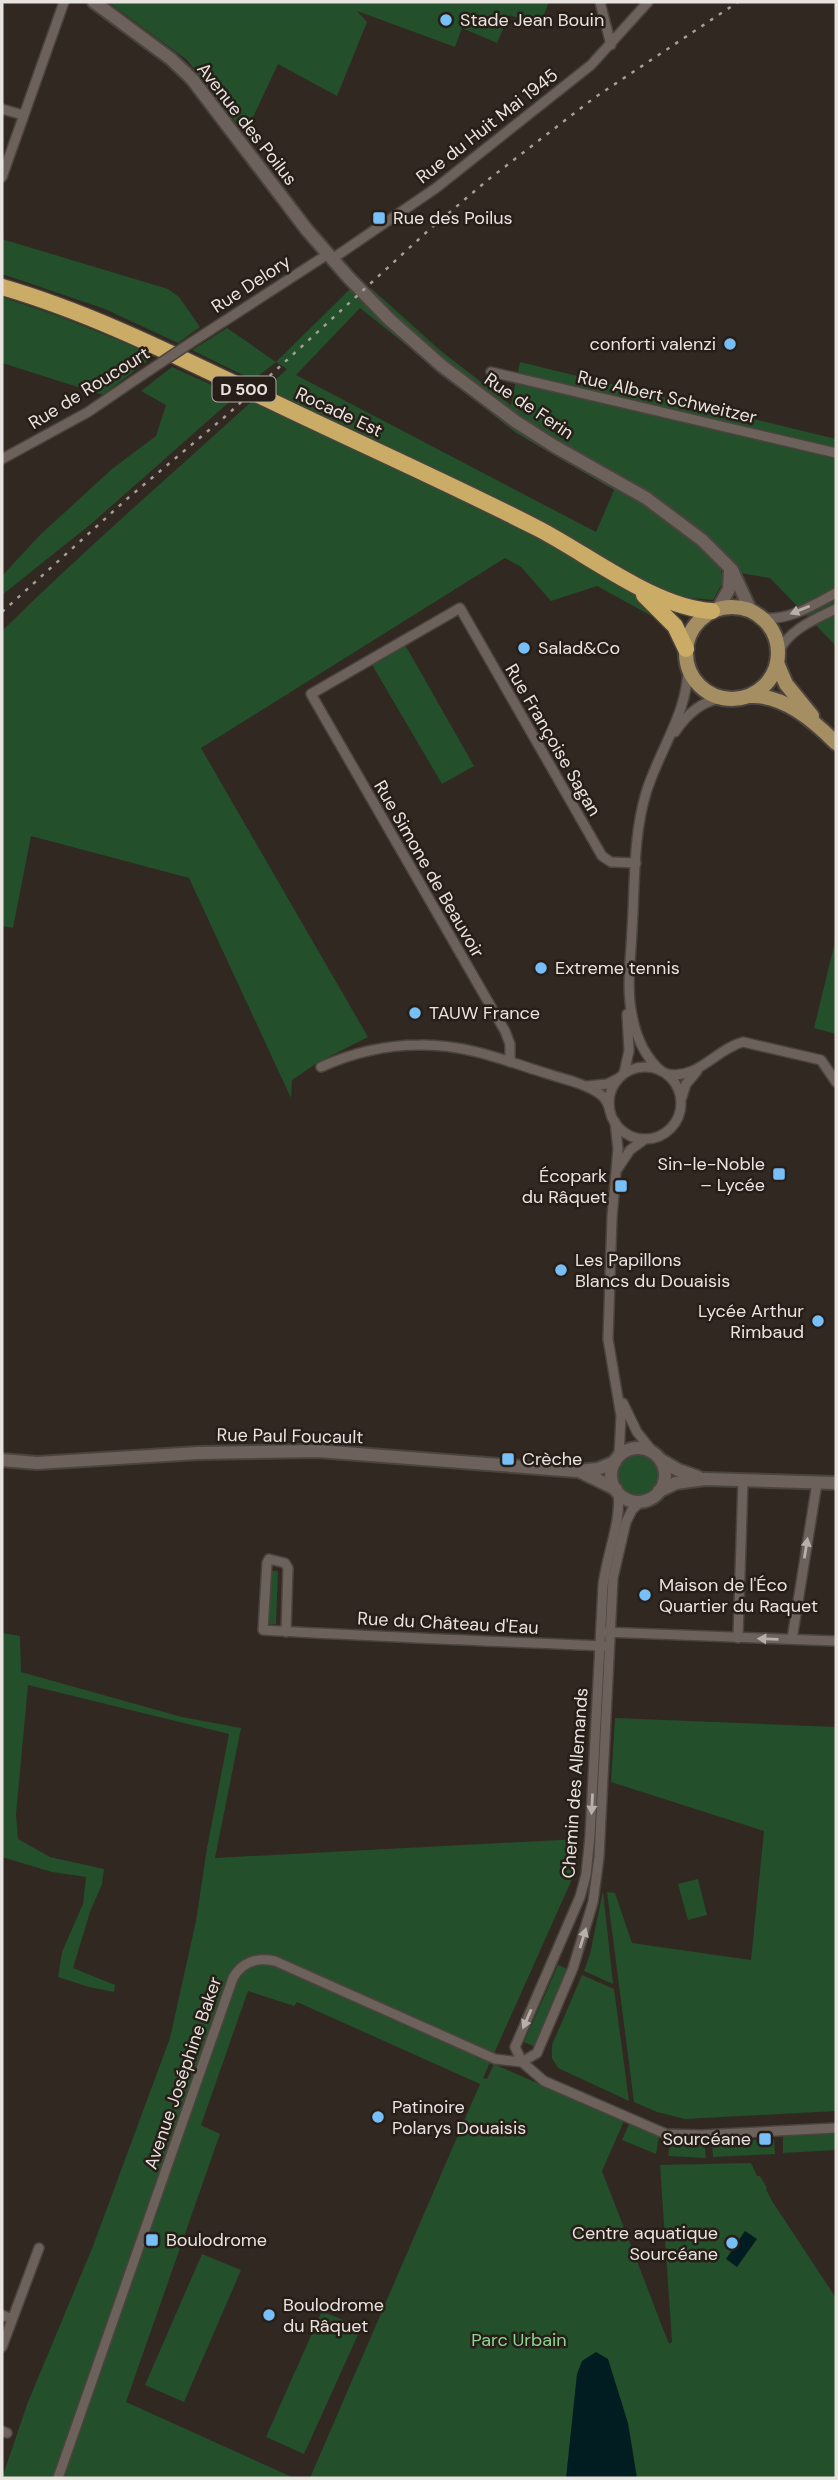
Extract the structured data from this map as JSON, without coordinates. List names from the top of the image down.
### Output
{
  "streets": {
    "highway": ["D 500", "Rocade Est"],
    "street": [
      "Avenue des Poilus",
      "Rue du Huit Mai 1945",
      "Rue Delory",
      "Rue de Roucourt",
      "Rue Albert Schweitzer",
      "Rue de Ferin",
      "Rue Françoise Sagan",
      "Rue Simone de Beauvoir",
      "Rue Paul Foucault",
      "Rue du Château d'Eau",
      "Chemin des Allemands",
      "Avenue Joséphine Baker"
    ]
  },
  "crossings": [
    ["Avenue des Poilus", "Rue du Huit Mai 1945"],
    ["Avenue des Poilus", "Rue Delory"],
    ["Avenue des Poilus", "Rue de Ferin"],
    ["Rue du Huit Mai 1945", "Rue Delory"],
    ["Rue du Huit Mai 1945", "Rue de Ferin"],
    ["Rue Delory", "Rue de Roucourt"],
    ["Rue Delory", "Rue de Ferin"],
    ["Rue de Ferin", "Rocade Est"],
    ["Rue Françoise Sagan", "Rue Simone de Beauvoir"],
    ["Rue Paul Foucault", "Chemin des Allemands"],
    ["Rue du Château d'Eau", "Chemin des Allemands"],
    ["Chemin des Allemands", "Avenue Joséphine Baker"]
  ],
  "parks": ["Parc Urbain"],
  "places": {
    "other": [
      "Stade Jean Bouin",
      "conforti valenzi",
      "Salad&Co",
      "Extreme tennis",
      "TAUW France",
      "Les Papillons Blancs du Douaisis",
      "Lycée Arthur Rimbaud",
      "Maison de l'Éco Quartier du Raquet",
      "Patinoire Polarys Douaisis",
      "Centre aquatique Sourcéane",
      "Boulodrome du Râquet"
    ],
    "transit": [
      "Rue des Poilus",
      "Sin-le-Noble – Lycée",
      "Écopark du Râquet",
      "Crèche",
      "Sourcéane",
      "Boulodrome"
    ]
  }
}
